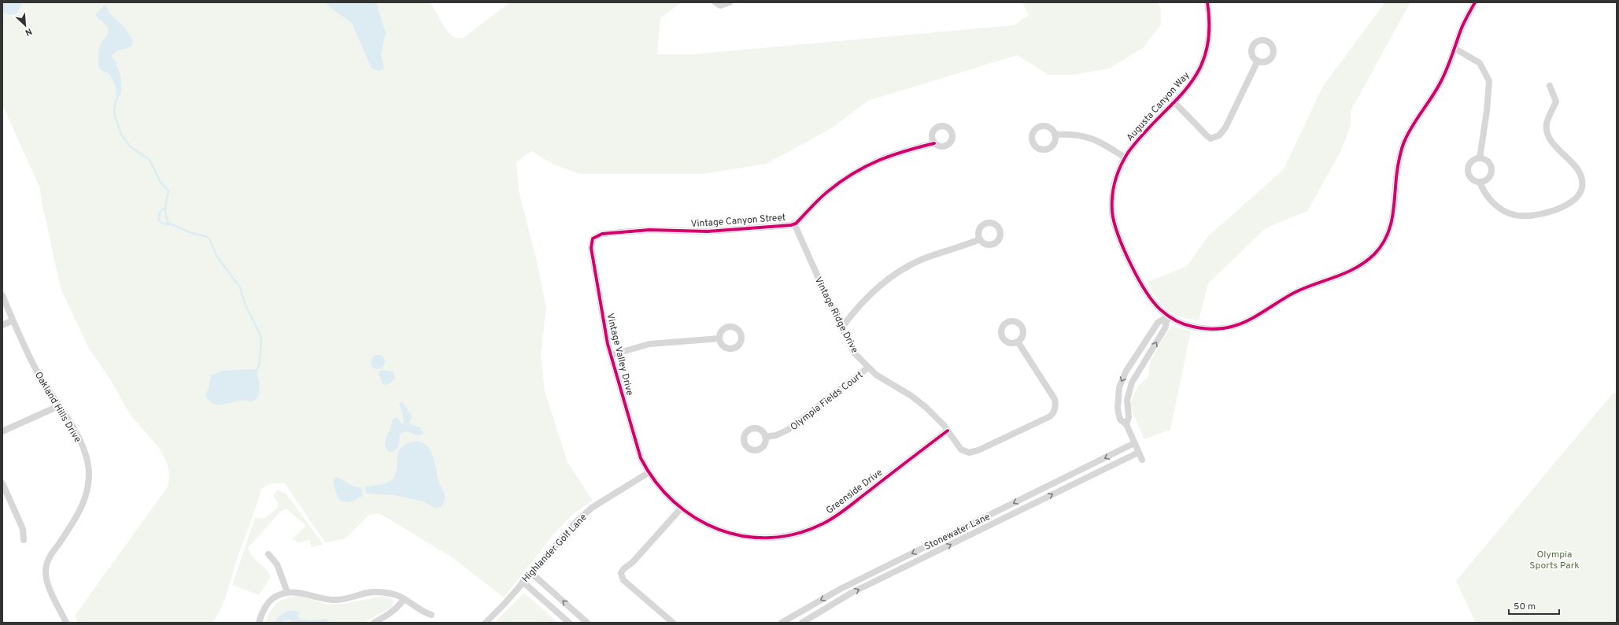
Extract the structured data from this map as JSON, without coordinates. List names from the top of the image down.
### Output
{
  "streets": {
    "street": [
      "Augusta Canyon Way",
      "Vintage Canyon Street",
      "Vintage Ridge Drive",
      "Vintage Valley Drive",
      "Olympia Fields Court",
      "Oakland Hills Drive",
      "Greenside Drive",
      "Stonewater Lane",
      "Highlander Golf Lane"
    ]
  },
  "crossings": [
    ["Vintage Canyon Street", "Vintage Ridge Drive"],
    ["Vintage Canyon Street", "Vintage Valley Drive"],
    ["Vintage Ridge Drive", "Olympia Fields Court"],
    ["Vintage Ridge Drive", "Greenside Drive"],
    ["Vintage Valley Drive", "Greenside Drive"],
    ["Vintage Valley Drive", "Highlander Golf Lane"],
    ["Greenside Drive", "Highlander Golf Lane"]
  ],
  "parks": ["Olympia Sports Park"],
  "scale_bar": "50 m",
  "north": "bottom right"
}
